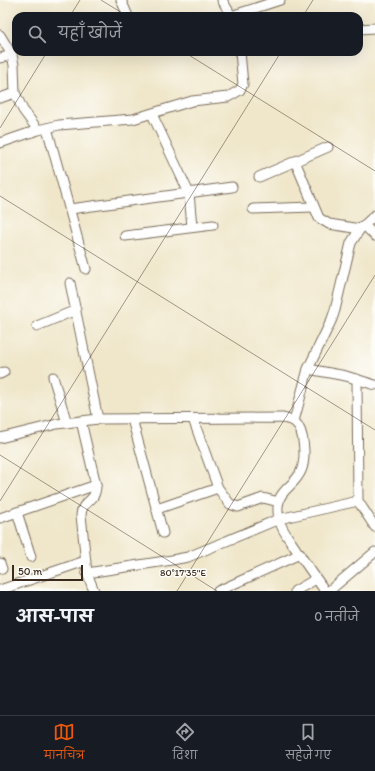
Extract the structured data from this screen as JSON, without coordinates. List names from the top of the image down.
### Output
{
  "scale_bar": "50 m",
  "page": {
    "search": "यहाँ खोजें",
    "scale": "50 m",
    "heading": ["आस-पास", "0 नतीजे"],
    "nav": ["मानचित्र", "दिशा", "सहेजे गए"]
  },
  "coordinates": ["80°17'35\"E"]
}
